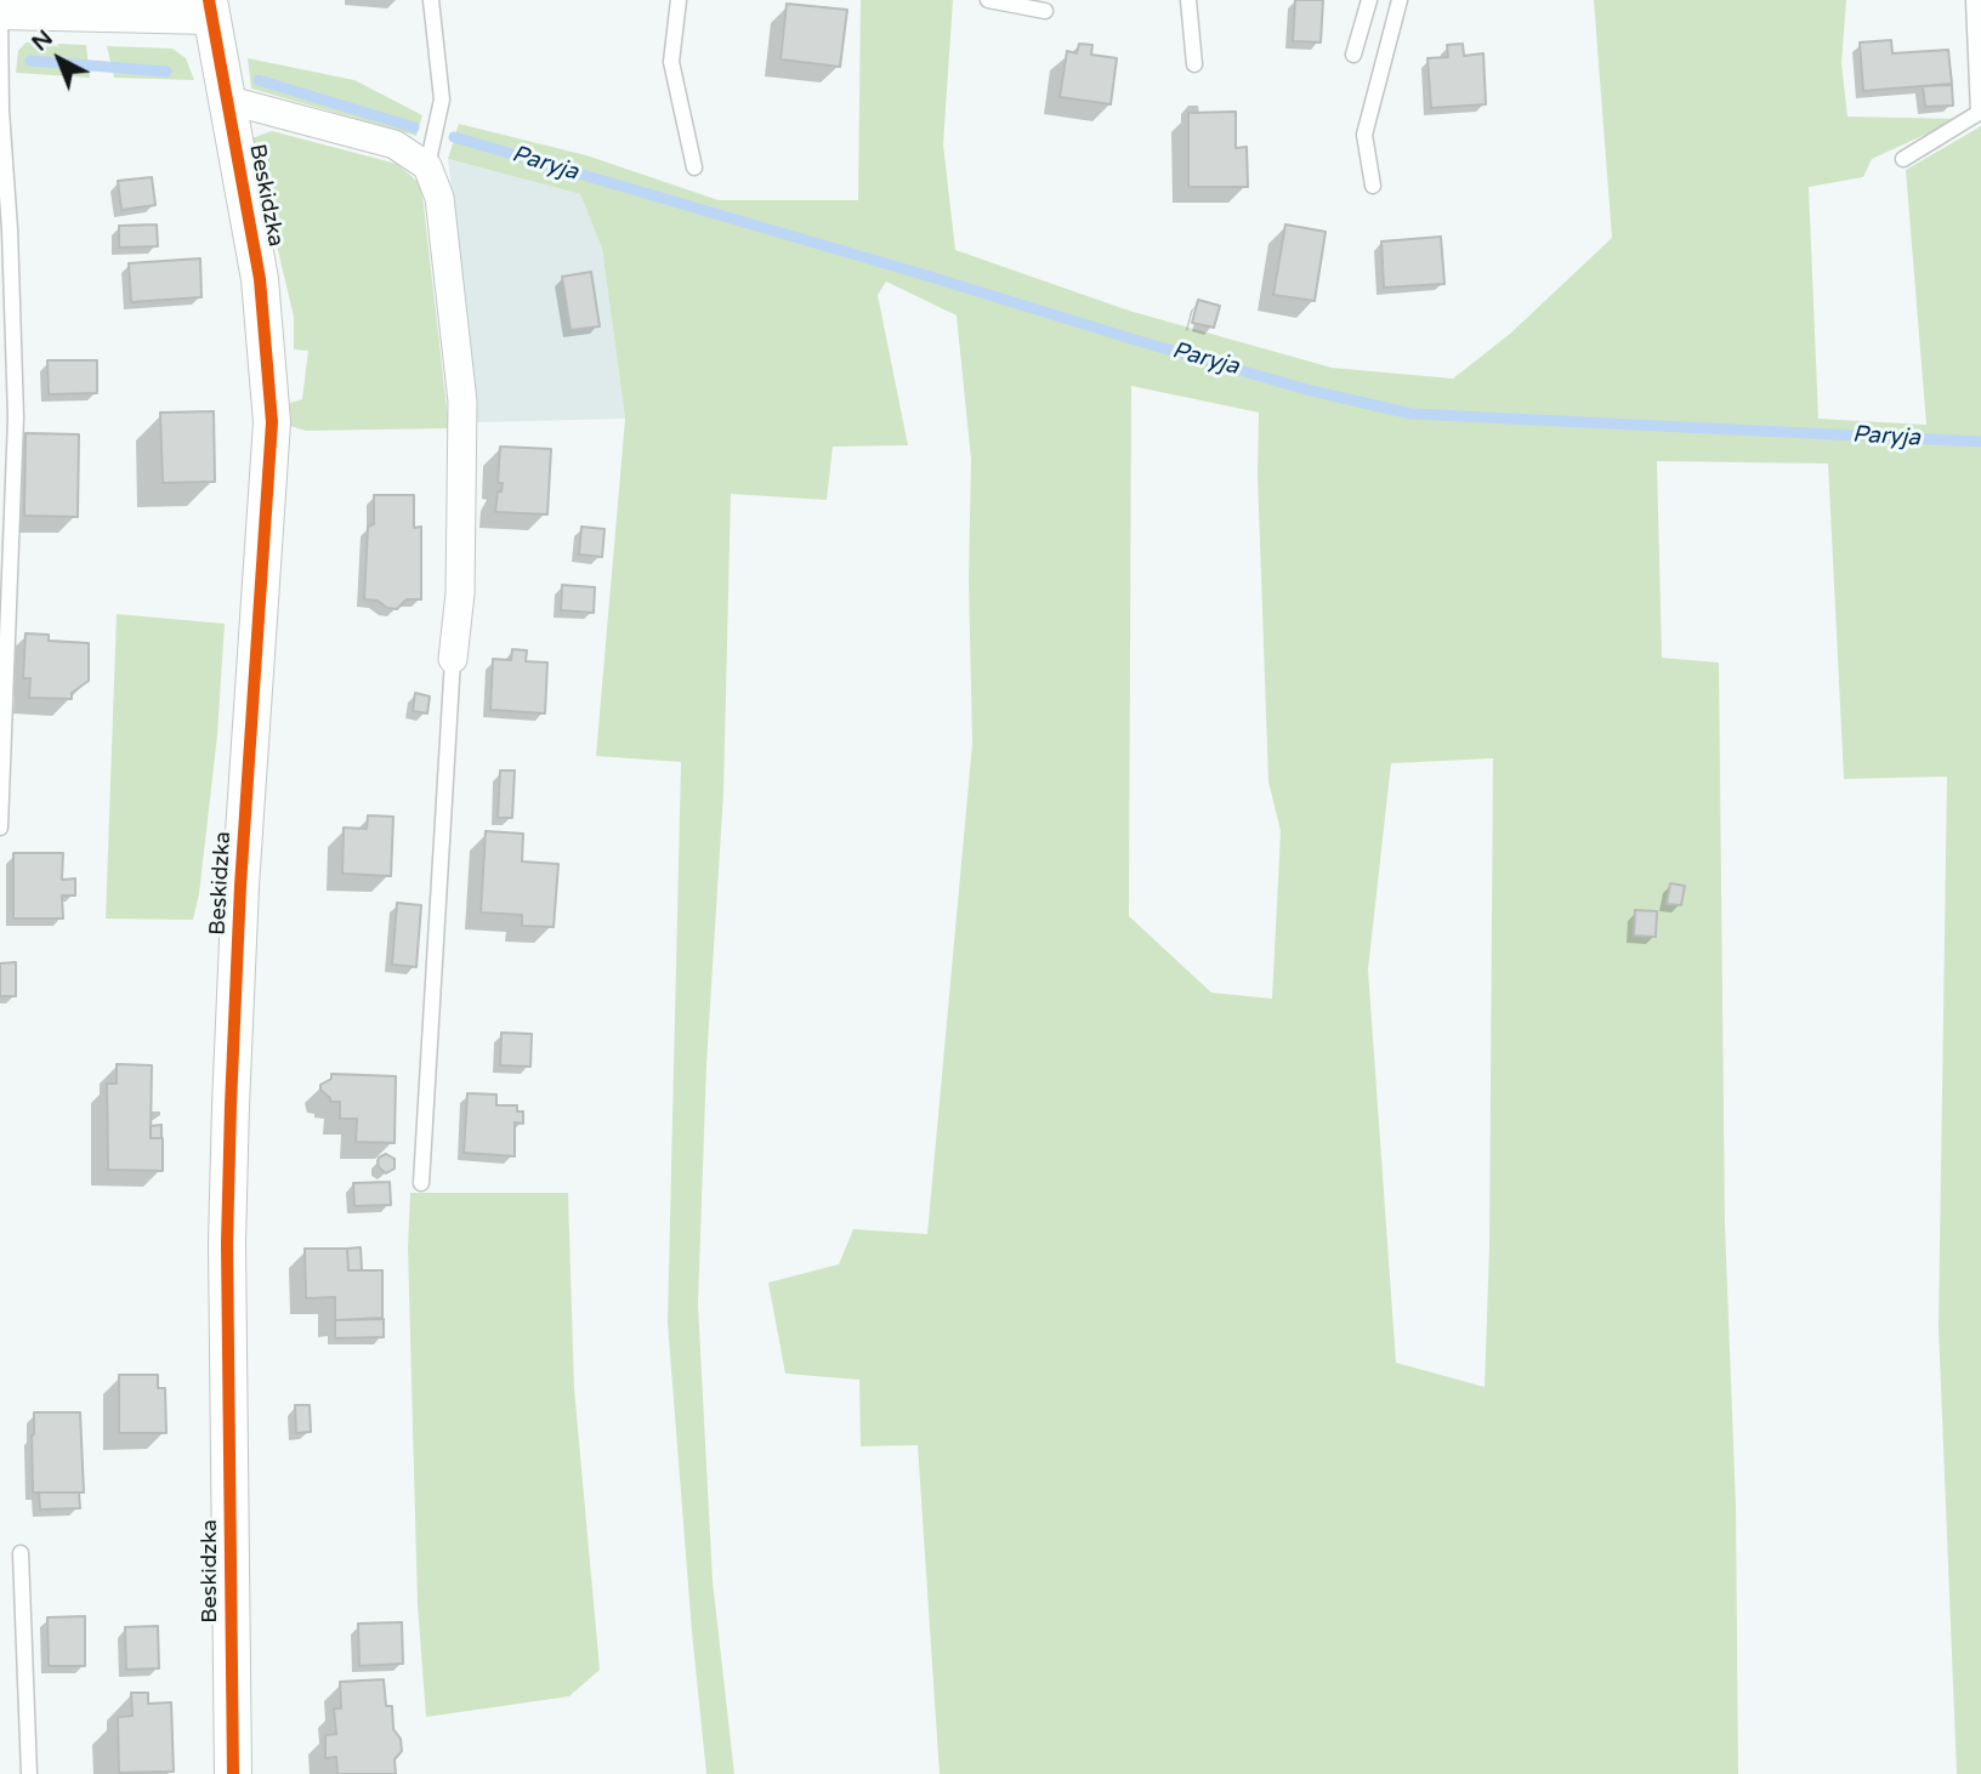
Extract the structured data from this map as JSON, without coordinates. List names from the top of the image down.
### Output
{
  "streets": {
    "street": ["Beskidzka"]
  },
  "water": ["Paryja"],
  "north": "top left"
}
